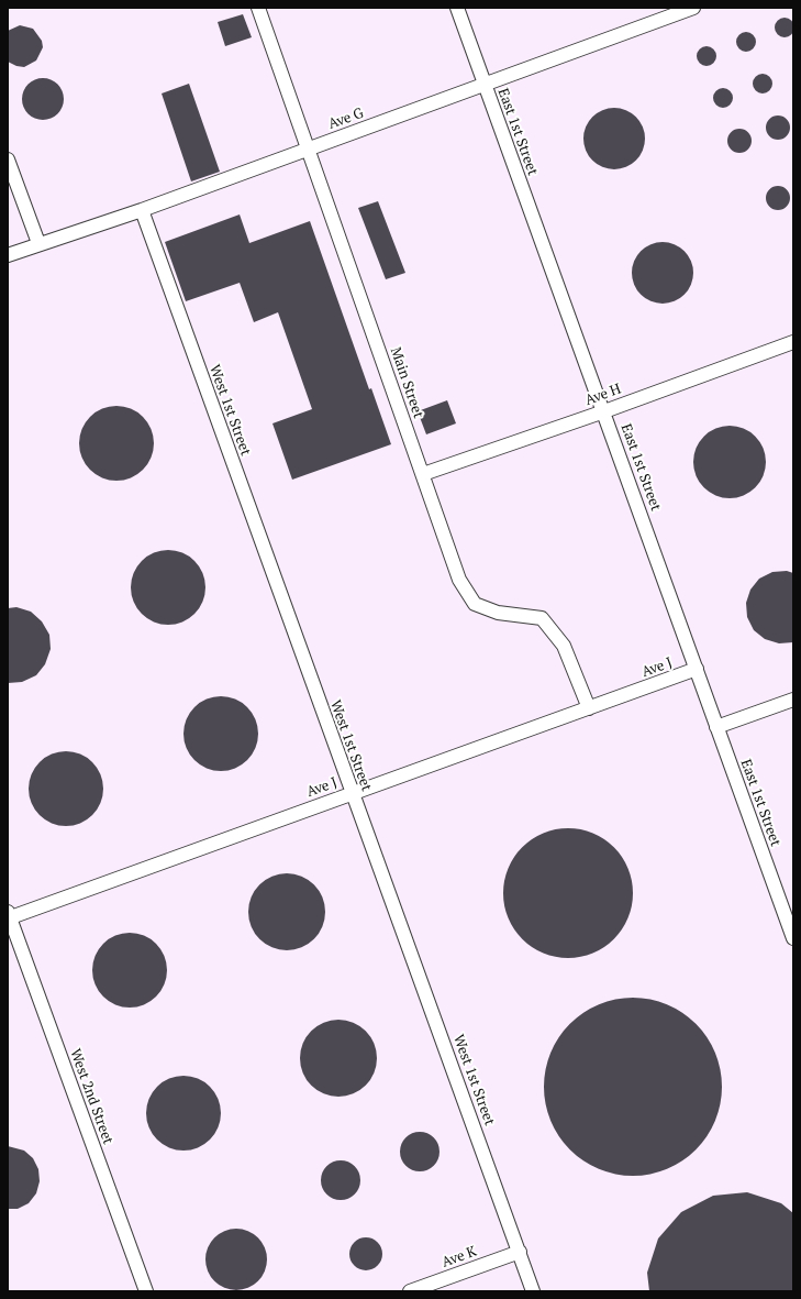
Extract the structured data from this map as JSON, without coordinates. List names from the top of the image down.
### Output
{
  "streets": {
    "street": [
      "Ave G",
      "East 1st Street",
      "Main Street",
      "Ave H",
      "West 1st Street",
      "Ave J",
      "West 2nd Street",
      "Ave K"
    ]
  },
  "crossings": [
    ["Ave G", "East 1st Street"],
    ["Ave G", "Main Street"],
    ["Ave G", "West 1st Street"],
    ["East 1st Street", "Ave H"],
    ["East 1st Street", "Ave J"],
    ["Main Street", "Ave H"],
    ["Main Street", "Ave J"],
    ["West 1st Street", "Ave J"],
    ["West 1st Street", "Ave K"],
    ["Ave J", "West 2nd Street"]
  ]
}
